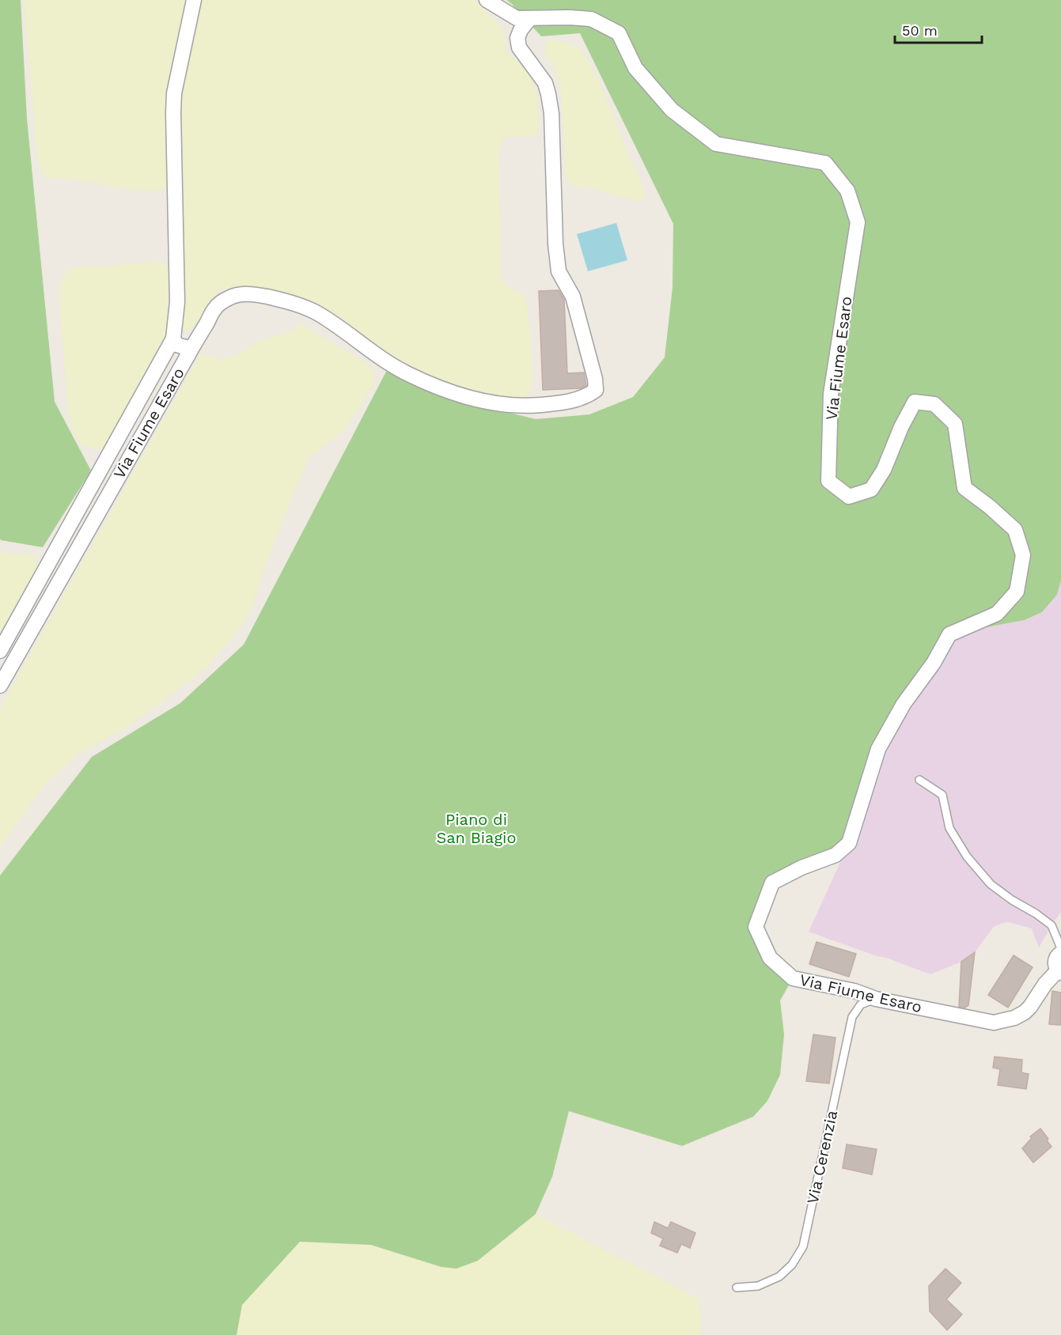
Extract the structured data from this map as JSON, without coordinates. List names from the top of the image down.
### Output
{
  "streets": {
    "street": ["Via Fiume Esaro"],
    "lane": ["Via Cerenzia"]
  },
  "crossings": [
    ["Via Fiume Esaro", "Via Cerenzia"]
  ],
  "parks": ["Piano di San Biagio"],
  "scale_bar": "50 m"
}
